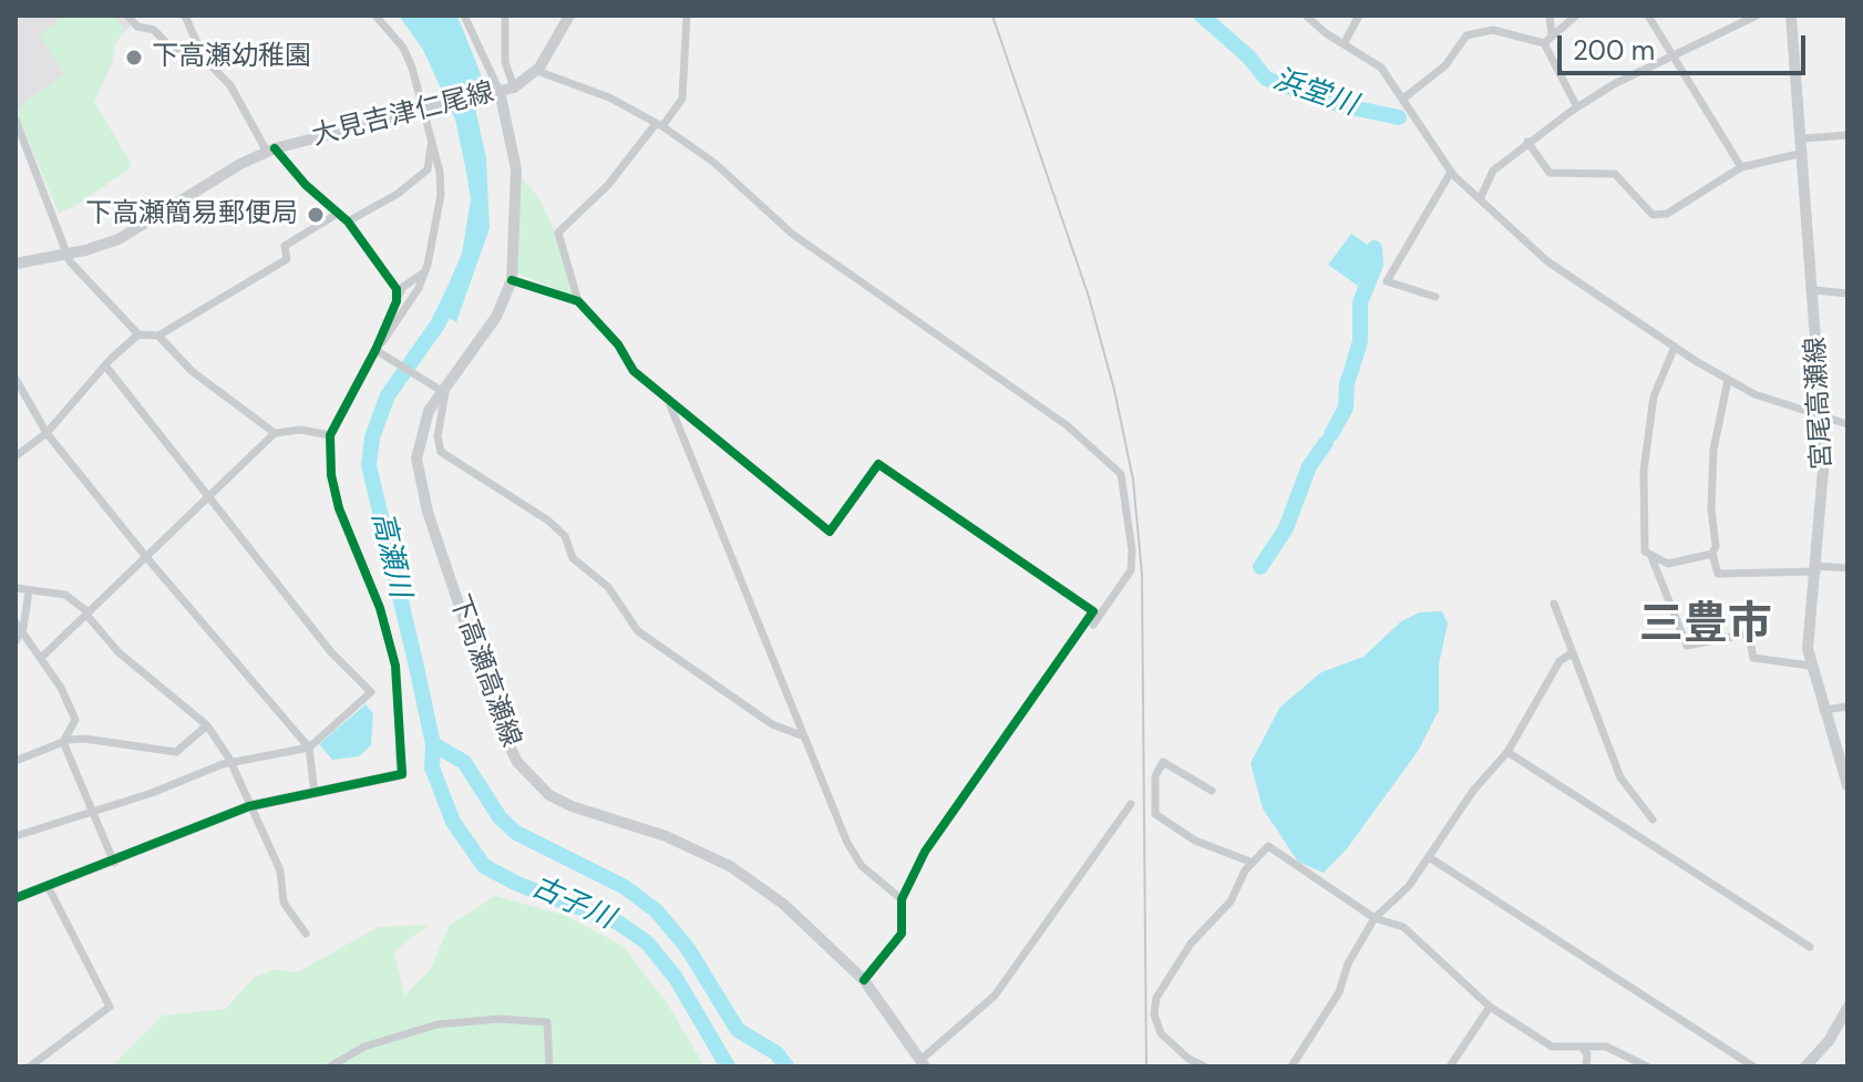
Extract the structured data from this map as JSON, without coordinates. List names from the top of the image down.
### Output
{
  "streets": {
    "main road": ["大見吉津仁尾線", "宮尾高瀬線", "下高瀬高瀬線"]
  },
  "crossings": [
    ["大見吉津仁尾線", "下高瀬高瀬線"]
  ],
  "districts": ["三豊市"],
  "water": ["浜堂川", "高瀬川", "古子川"],
  "places": ["下高瀬幼稚園", "下高瀬簡易郵便局"],
  "scale_bar": "200 m"
}
